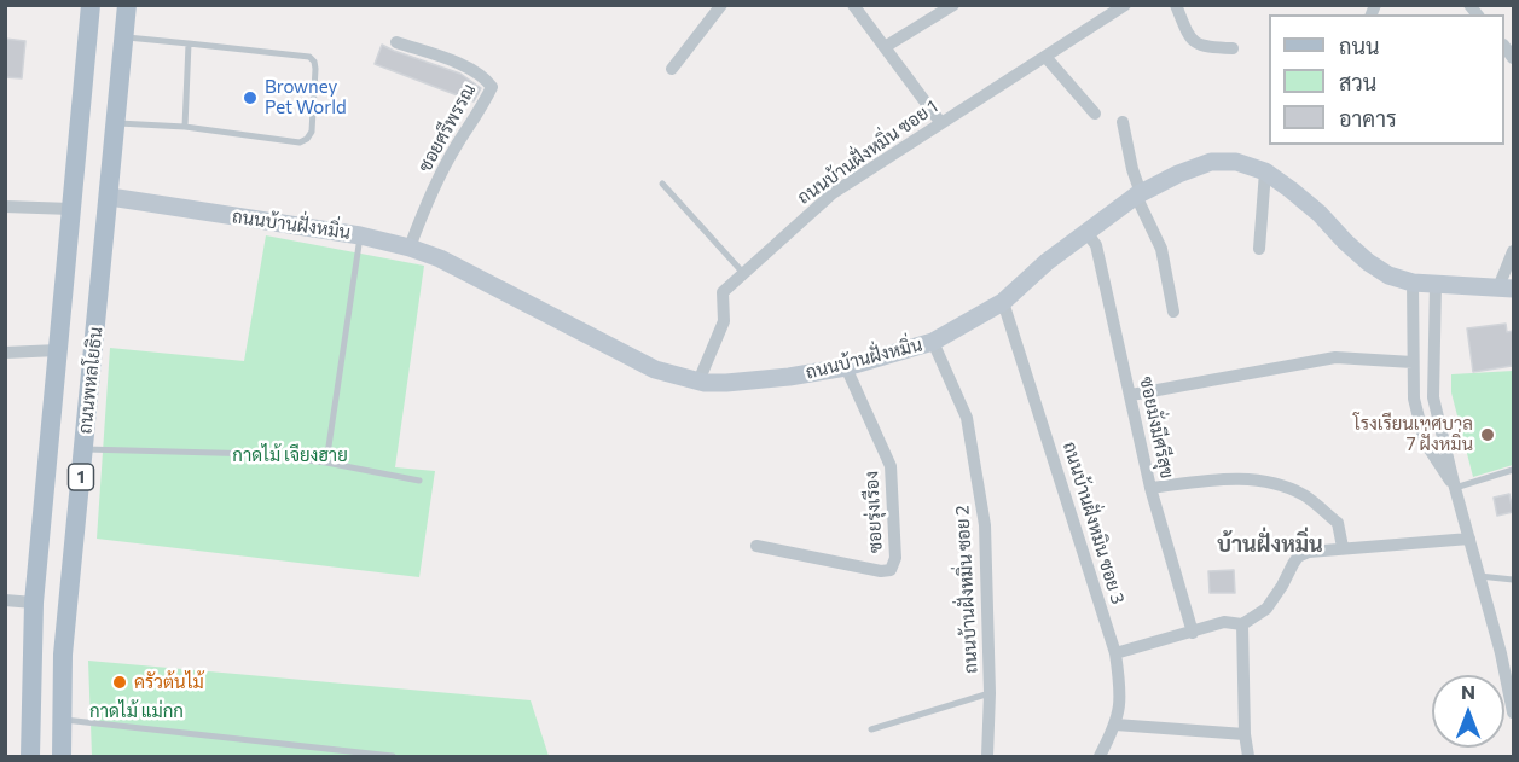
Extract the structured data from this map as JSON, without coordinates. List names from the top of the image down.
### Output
{
  "streets": {
    "main road": ["ถนนพหลโยธิน", "1"],
    "street": [
      "ซอยศรีพรรณ",
      "ถนนบ้านฝั่งหมิ่น ซอย 1",
      "ถนนบ้านฝั่งหมิ่น",
      "ซอยมั่งมีศรีสุข",
      "ซอยรุ่งเรือง",
      "ถนนบ้านฝั่งหมิน ซอย 3",
      "ถนนบ้านฝั่งหมิ่น ซอย 2"
    ]
  },
  "crossings": [
    ["ซอยศรีพรรณ", "ถนนบ้านฝั่งหมิ่น"],
    ["ถนนบ้านฝั่งหมิ่น ซอย 1", "ถนนบ้านฝั่งหมิ่น"],
    ["ถนนบ้านฝั่งหมิ่น", "ถนนพหลโยธิน"],
    ["ถนนบ้านฝั่งหมิ่น", "ซอยมั่งมีศรีสุข"],
    ["ถนนบ้านฝั่งหมิ่น", "ซอยรุ่งเรือง"],
    ["ถนนบ้านฝั่งหมิ่น", "ถนนบ้านฝั่งหมิน ซอย 3"],
    ["ถนนบ้านฝั่งหมิ่น", "ถนนบ้านฝั่งหมิ่น ซอย 2"]
  ],
  "districts": ["บ้านฝั่งหมิ่น"],
  "parks": ["กาดไม้ เจียงฮาย", "กาดไม้ แม่กก"],
  "places": ["Browney Pet World", "โรงเรียนเทศบาล 7 ฝั่งหมิ่น", "ครัวต้นไม้"],
  "legend": ["ถนน", "สวน", "อาคาร"],
  "north": "top"
}
